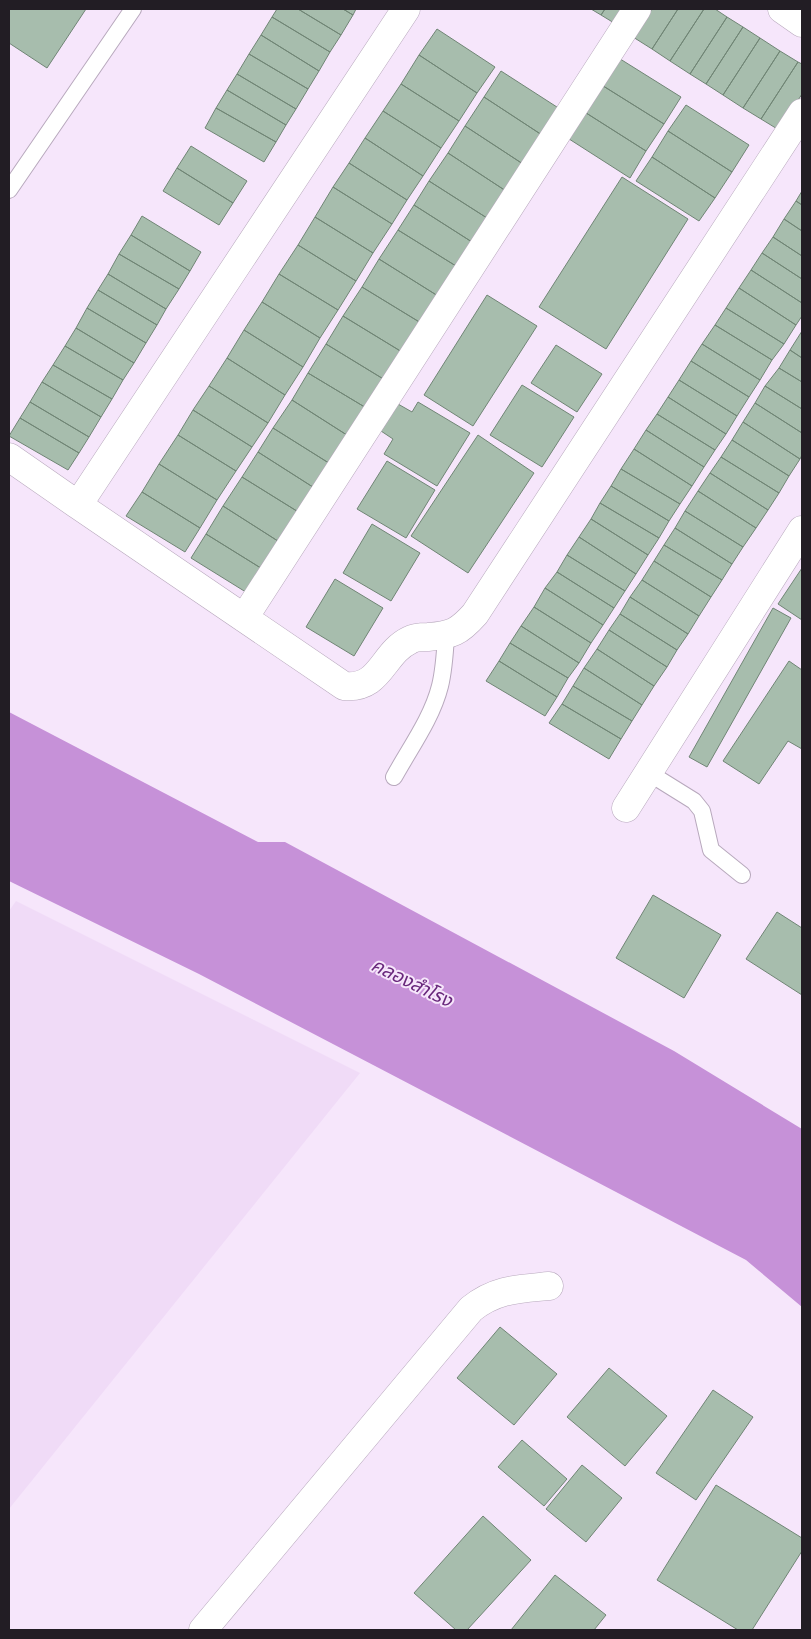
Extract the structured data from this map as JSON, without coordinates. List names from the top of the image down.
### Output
{
  "water": ["คลองสำโรง"]
}
